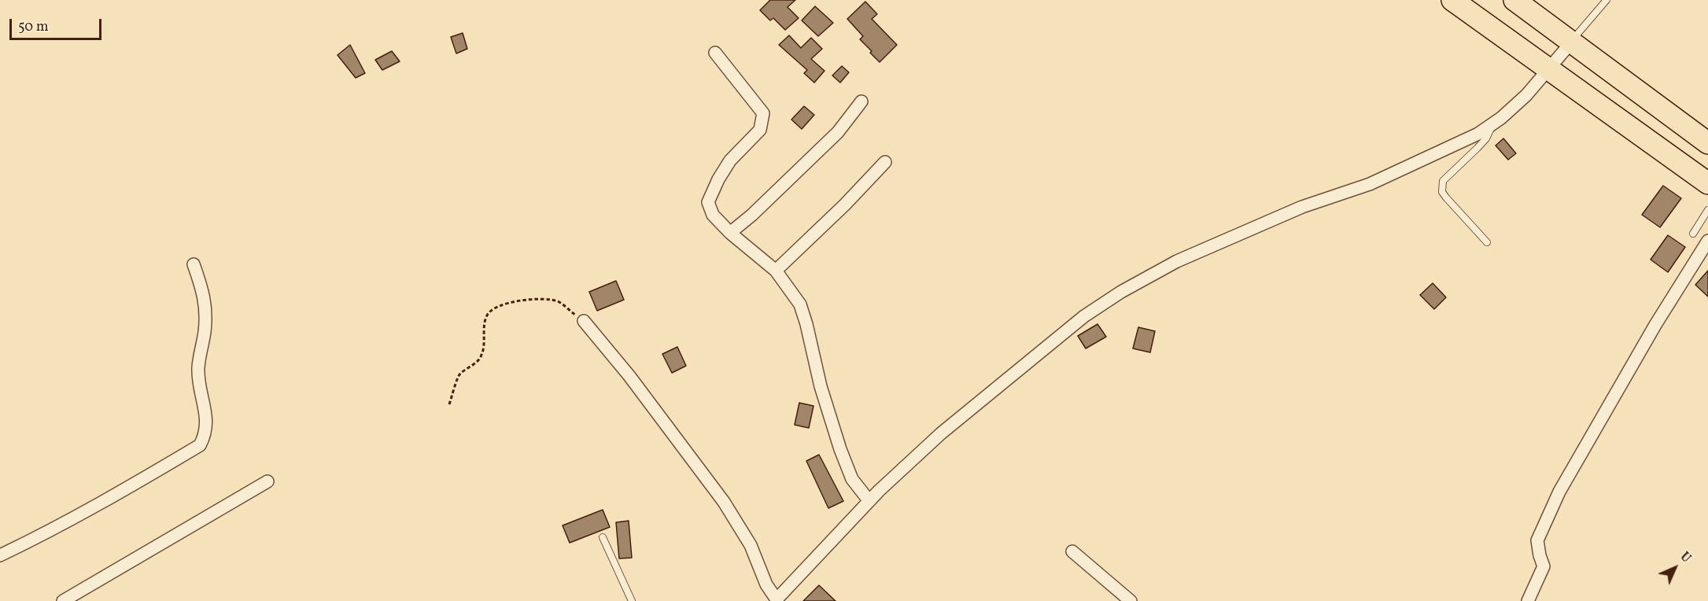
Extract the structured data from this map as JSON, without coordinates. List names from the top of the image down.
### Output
{
  "scale_bar": "50 m",
  "north": "top right"
}
